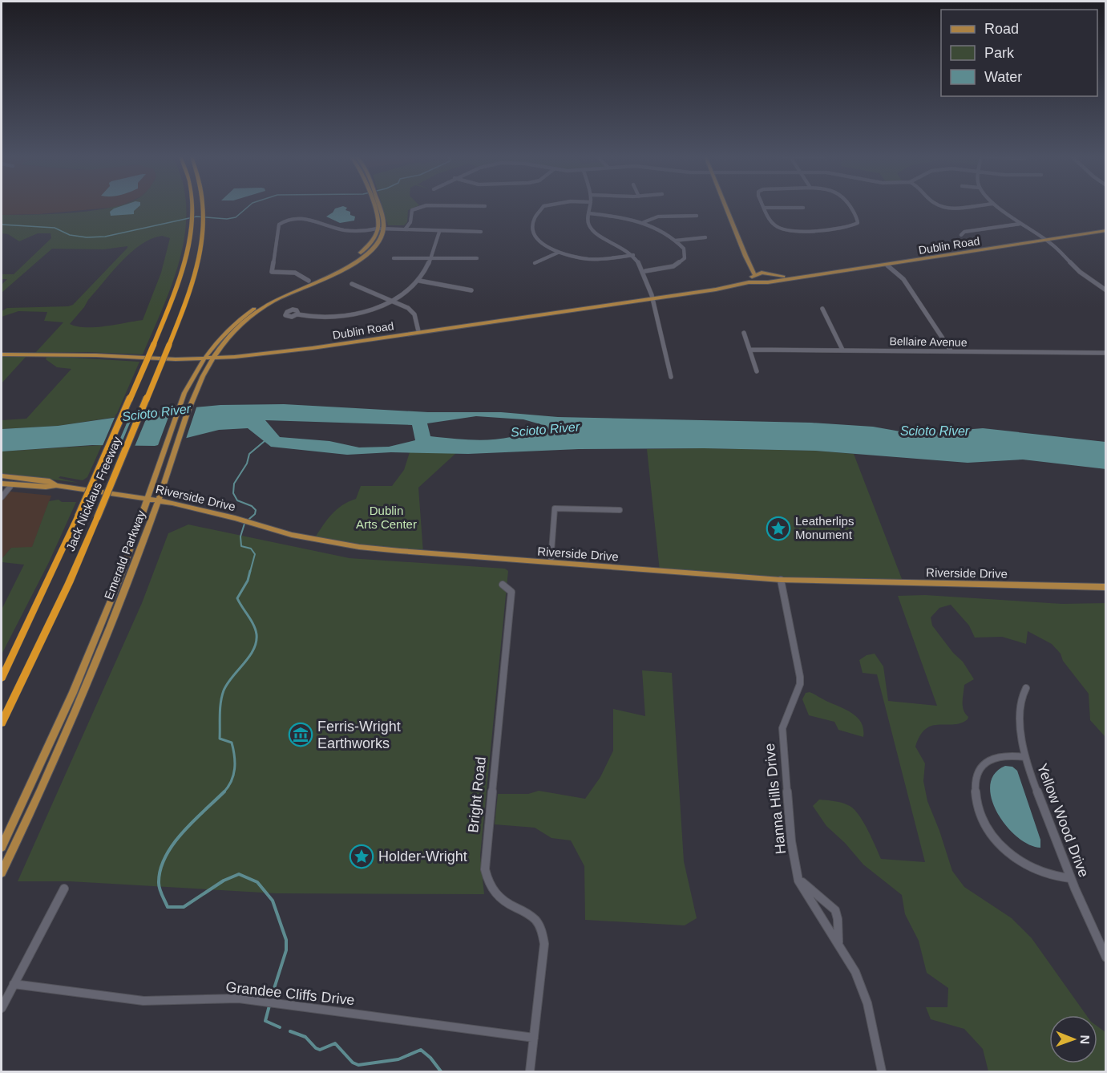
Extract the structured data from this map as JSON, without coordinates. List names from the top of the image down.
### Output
{
  "streets": {
    "highway": ["Jack Nicklaus Freeway"],
    "main road": ["Dublin Road", "Riverside Drive", "Emerald Parkway"],
    "street": [
      "Bellaire Avenue",
      "Bright Road",
      "Hanna Hills Drive",
      "Yellow Wood Drive",
      "Grandee Cliffs Drive"
    ]
  },
  "crossings": [
    ["Dublin Road", "Emerald Parkway"],
    ["Riverside Drive", "Emerald Parkway"],
    ["Riverside Drive", "Hanna Hills Drive"],
    ["Bright Road", "Grandee Cliffs Drive"]
  ],
  "water": ["Scioto River"],
  "parks": ["Dublin Arts Center"],
  "places": {
    "place": ["Leatherlips Monument", "Holder-Wright"],
    "museum": ["Ferris-Wright Earthworks"]
  },
  "legend": ["Road", "Park", "Water"],
  "north": "right"
}
